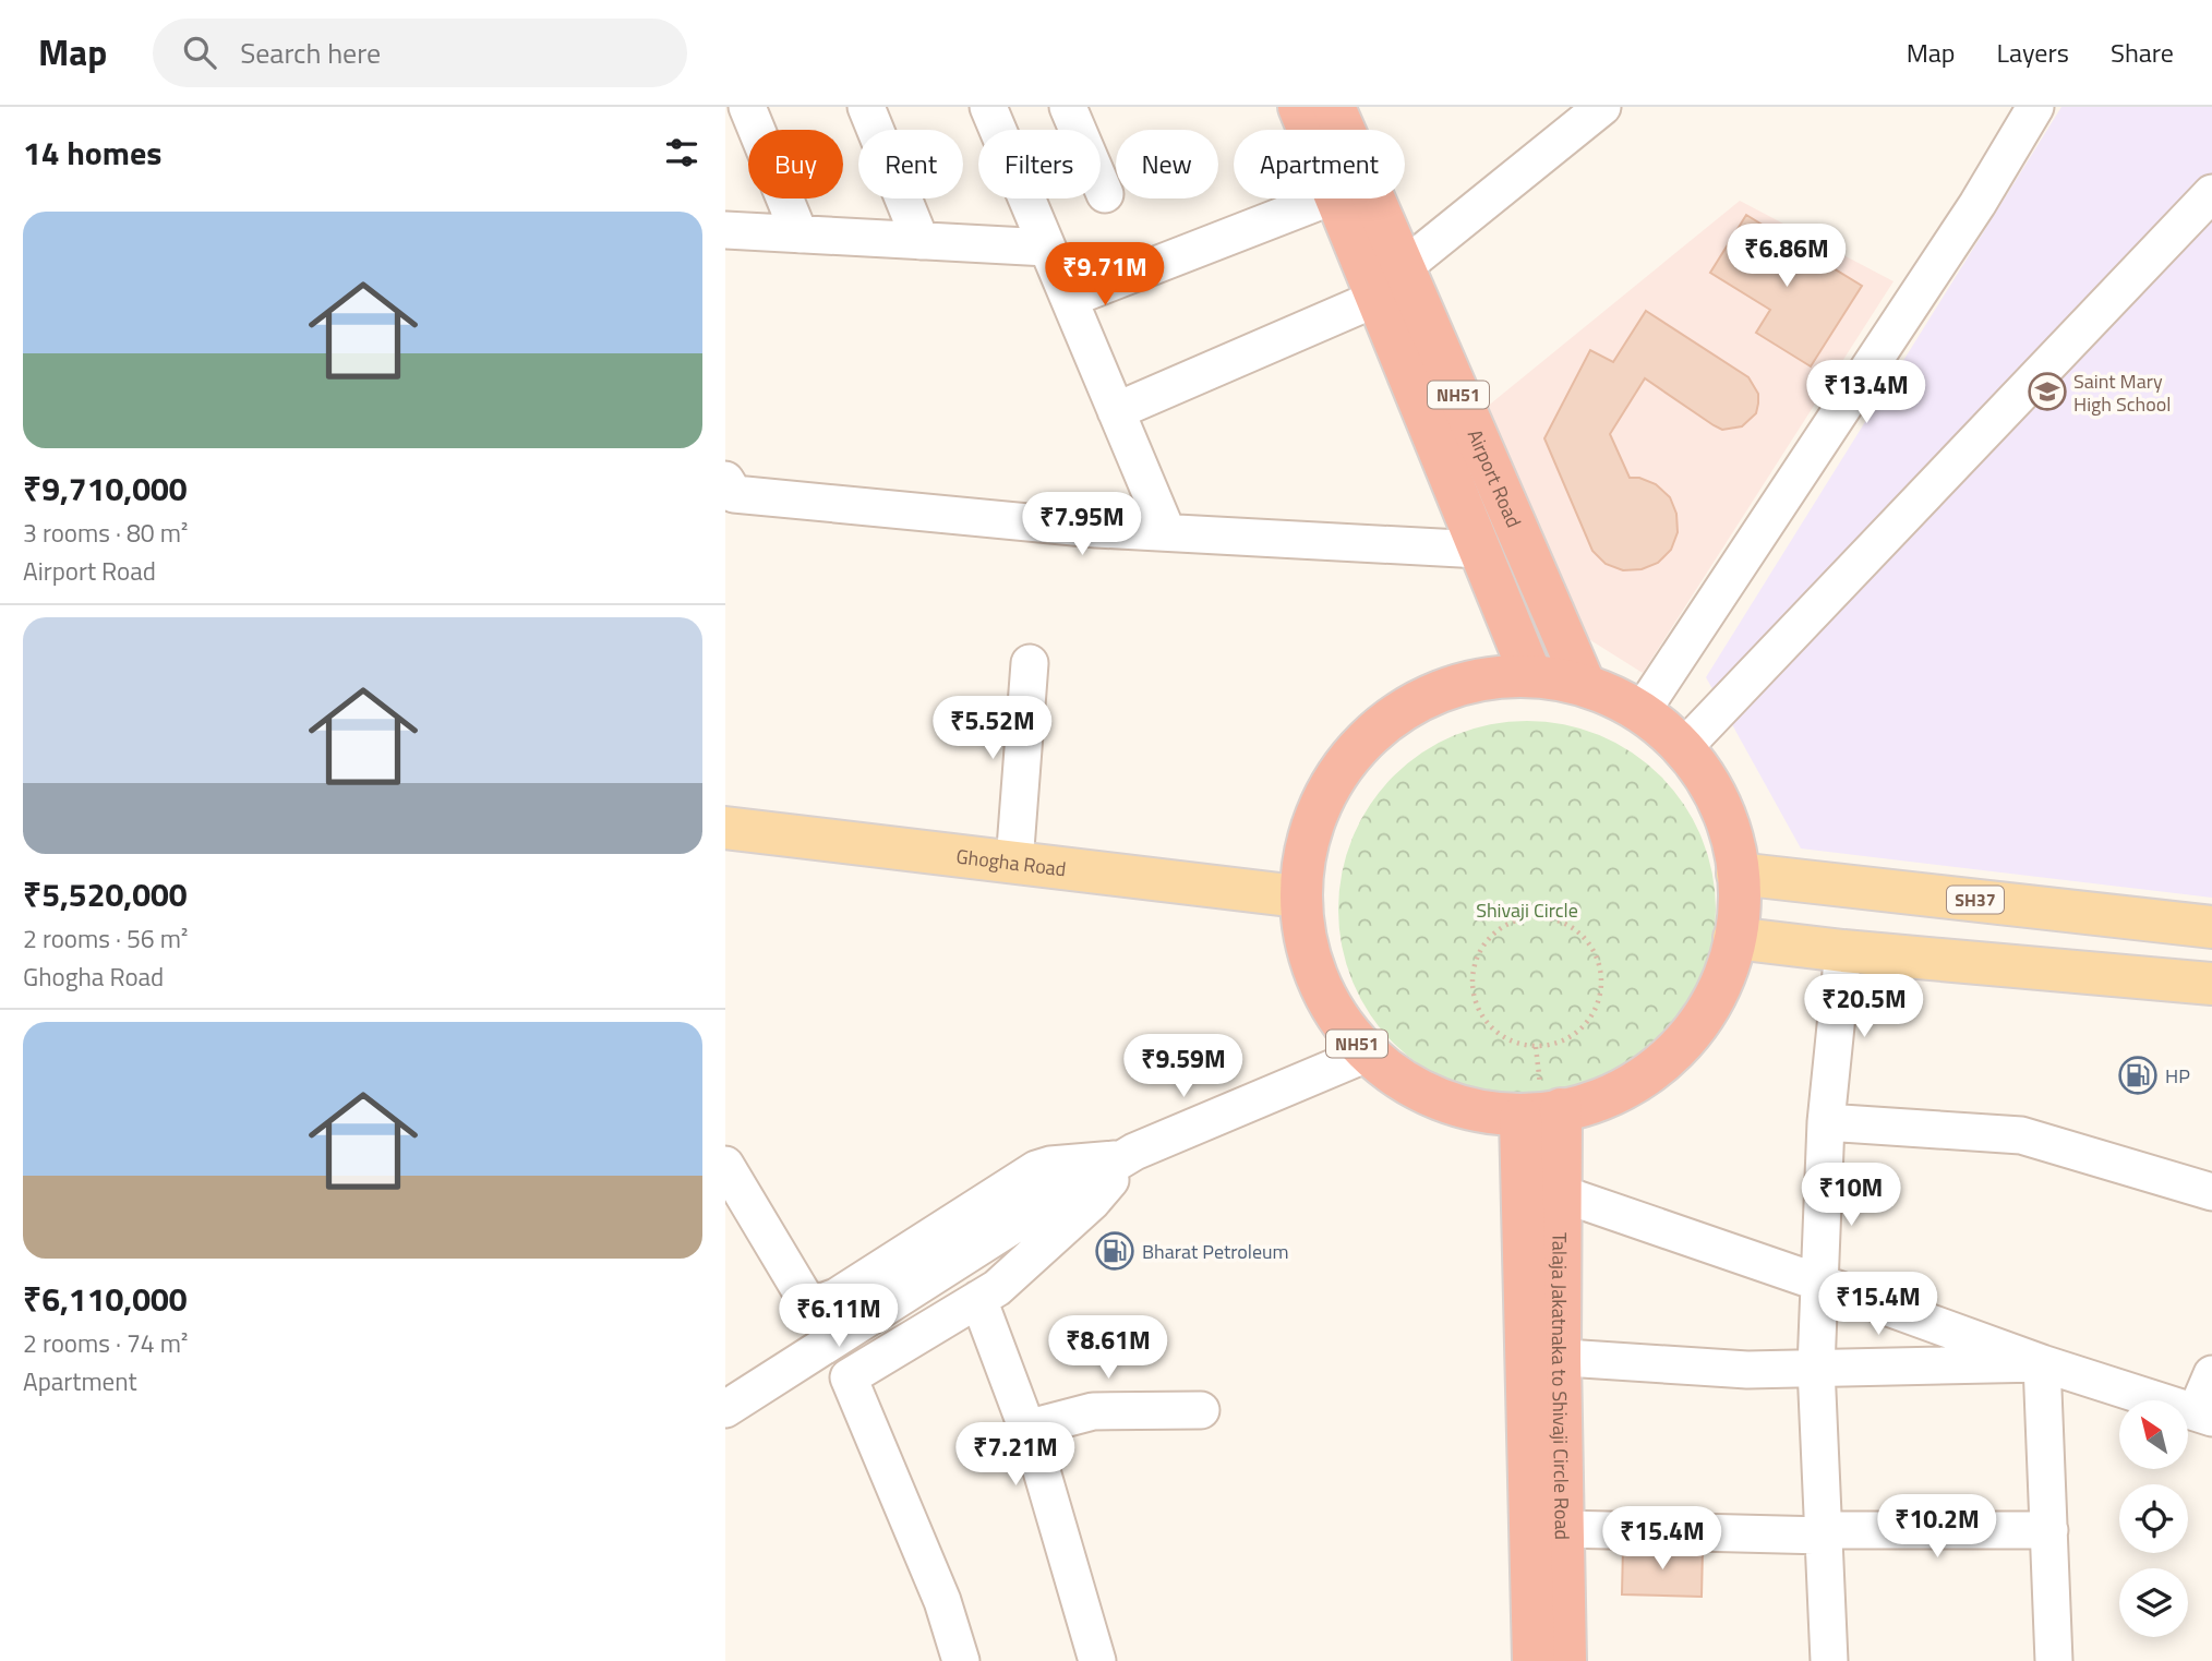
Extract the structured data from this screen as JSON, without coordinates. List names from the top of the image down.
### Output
{
  "streets": {
    "highway": ["NH51", "Airport Road", "Talaja Jakatnaka to Shivaji Circle Road"],
    "main road": ["Ghogha Road", "SH37"]
  },
  "crossings": [
    ["NH51", "Airport Road"],
    ["NH51", "Ghogha Road"],
    ["NH51", "SH37"],
    ["NH51", "Talaja Jakatnaka to Shivaji Circle Road"]
  ],
  "parks": ["Shivaji Circle"],
  "places": {
    "school or university": ["Saint Mary High School"],
    "fuel station": ["HP", "Bharat Petroleum"]
  },
  "north": "top left",
  "page": {
    "header": "Map",
    "search": "Search here",
    "nav": ["Map", "Layers", "Share"],
    "heading": "14 homes",
    "chip": [
      "Buy",
      "Rent",
      "Filters",
      "New",
      "Apartment"
    ],
    "list": [
      {
        "name": "₹9,710,000",
        "note": "3 rooms · 80 m² · Airport Road"
      },
      {
        "name": "₹5,520,000",
        "note": "2 rooms · 56 m² · Ghogha Road"
      },
      {
        "name": "₹6,110,000",
        "note": "2 rooms · 74 m² · Apartment"
      }
    ],
    "price": [
      "₹6.86M",
      "₹9.71M",
      "₹13.4M",
      "₹7.95M",
      "₹5.52M",
      "₹20.5M",
      "₹9.59M",
      "₹10M",
      "₹15.4M",
      "₹6.11M",
      "₹8.61M",
      "₹7.21M",
      "₹10.2M",
      "₹15.4M"
    ]
  }
}
